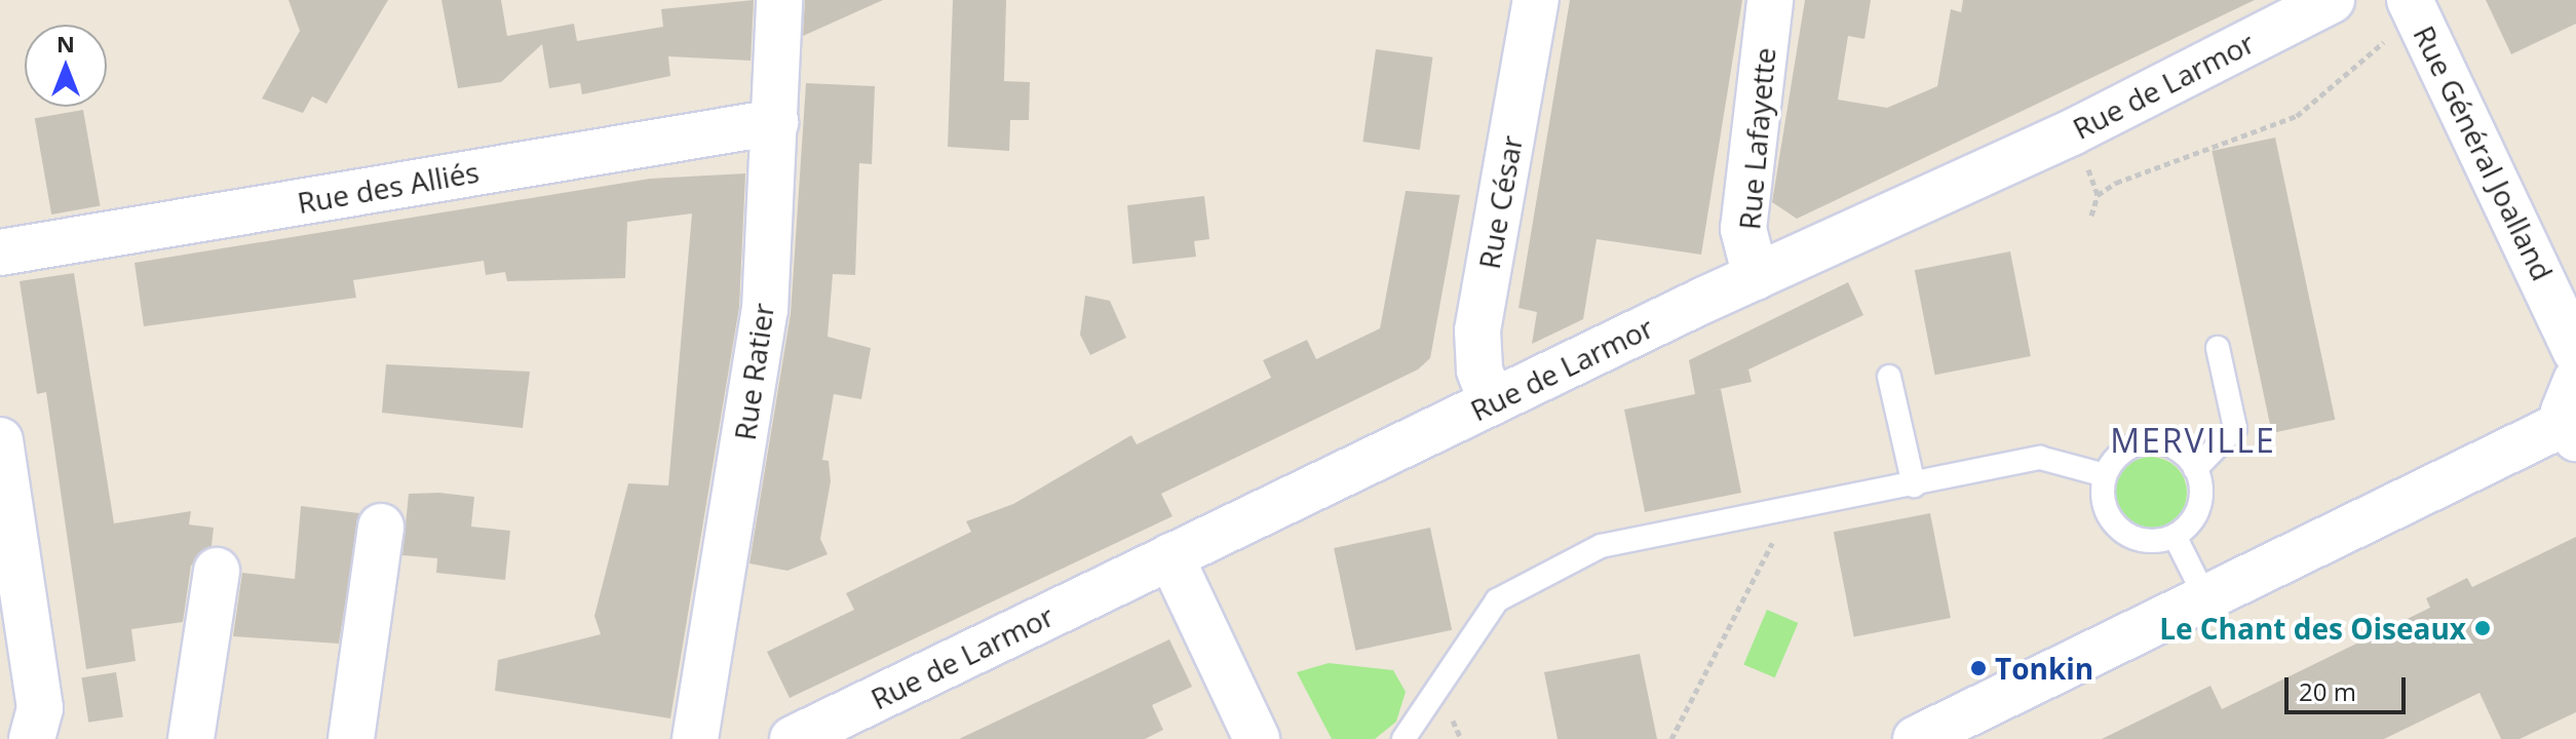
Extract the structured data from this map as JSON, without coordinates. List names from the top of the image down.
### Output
{
  "streets": {
    "street": [
      "Rue de Larmor",
      "Rue Lafayette",
      "Rue Général Joalland",
      "Rue des Alliés",
      "Rue César",
      "Rue Ratier"
    ]
  },
  "crossings": [
    ["Rue de Larmor", "Rue Lafayette"],
    ["Rue de Larmor", "Rue César"],
    ["Rue des Alliés", "Rue Ratier"]
  ],
  "districts": ["MERVILLE"],
  "places": ["Le Chant des Oiseaux", "Tonkin"],
  "scale_bar": "20 m",
  "north": "top"
}
